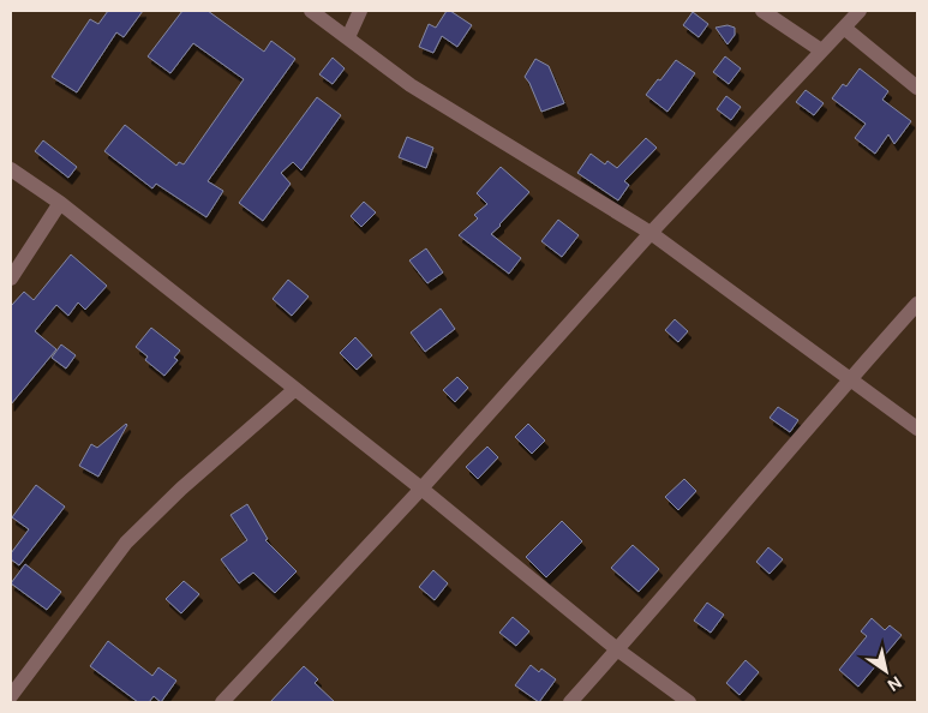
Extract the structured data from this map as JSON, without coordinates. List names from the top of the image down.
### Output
{
  "north": "bottom right"
}
